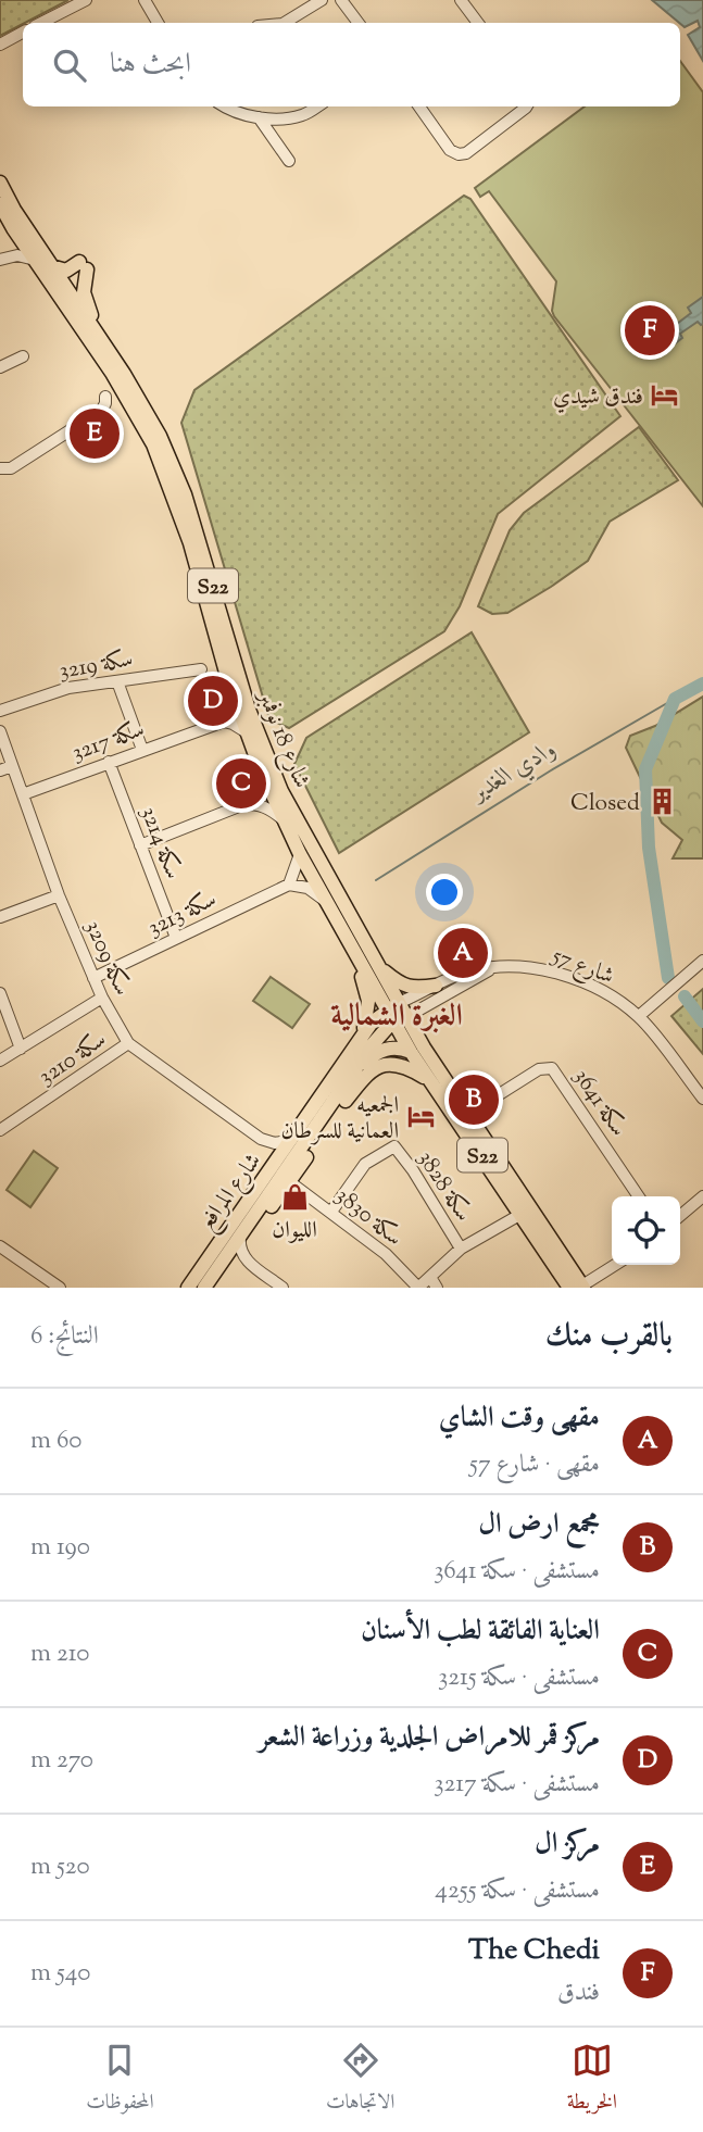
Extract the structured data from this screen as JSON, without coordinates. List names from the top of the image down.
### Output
{
  "streets": {
    "main road": ["S22", "شارع 18 نوفمبر", "شارع المرافع"],
    "street": [
      "سكة 3219",
      "سكة 3217",
      "سكة 3214",
      "سكة 3213",
      "سكة 3209",
      "شارع 57",
      "سكة 3210",
      "سكة 3641",
      "سكة 3828",
      "سكة 3830"
    ]
  },
  "crossings": [
    ["شارع 18 نوفمبر", "سكة 3217"],
    ["شارع 18 نوفمبر", "شارع 57"],
    ["شارع 18 نوفمبر", "سكة 3641"],
    ["شارع 18 نوفمبر", "شارع المرافع"],
    ["سكة 3217", "سكة 3214"],
    ["سكة 3217", "سكة 3209"],
    ["سكة 3214", "سكة 3213"],
    ["سكة 3213", "سكة 3209"],
    ["سكة 3209", "سكة 3210"],
    ["سكة 3209", "شارع المرافع"],
    ["شارع 57", "شارع المرافع"],
    ["سكة 3828", "سكة 3830"]
  ],
  "districts": ["الغبرة الشمالية"],
  "water": ["وادي الغدير"],
  "places": {
    "hotel": ["فندق شيدي", "الجمعيه العمانية للسرطان"],
    "building": ["Closed"],
    "shop": ["الليوان"]
  },
  "page": {
    "search": "ابحث هنا",
    "pins": [
      "F",
      "E",
      "D",
      "C",
      "A",
      "B"
    ],
    "heading": ["بالقرب منك", "النتائج: 6"],
    "list": [
      {
        "mark": "A",
        "name": "مقهى وقت الشاي",
        "note": "مقهى · شارع 57",
        "value": "60 m"
      },
      {
        "mark": "B",
        "name": "مجمع ارض ال",
        "note": "مستشفى · سكة 3641",
        "value": "190 m"
      },
      {
        "mark": "C",
        "name": "العناية الفائقة لطب الأسنان",
        "note": "مستشفى · سكة 3215",
        "value": "210 m"
      },
      {
        "mark": "D",
        "name": "مركز قمر للامراض الجلدية وزراعة الشعر",
        "note": "مستشفى · سكة 3217",
        "value": "270 m"
      },
      {
        "mark": "E",
        "name": "مركز ال",
        "note": "مستشفى · سكة 4255",
        "value": "520 m"
      },
      {
        "mark": "F",
        "name": "The Chedi",
        "note": "فندق",
        "value": "540 m"
      }
    ],
    "nav": ["الخريطة", "الاتجاهات", "المحفوظات"]
  }
}
